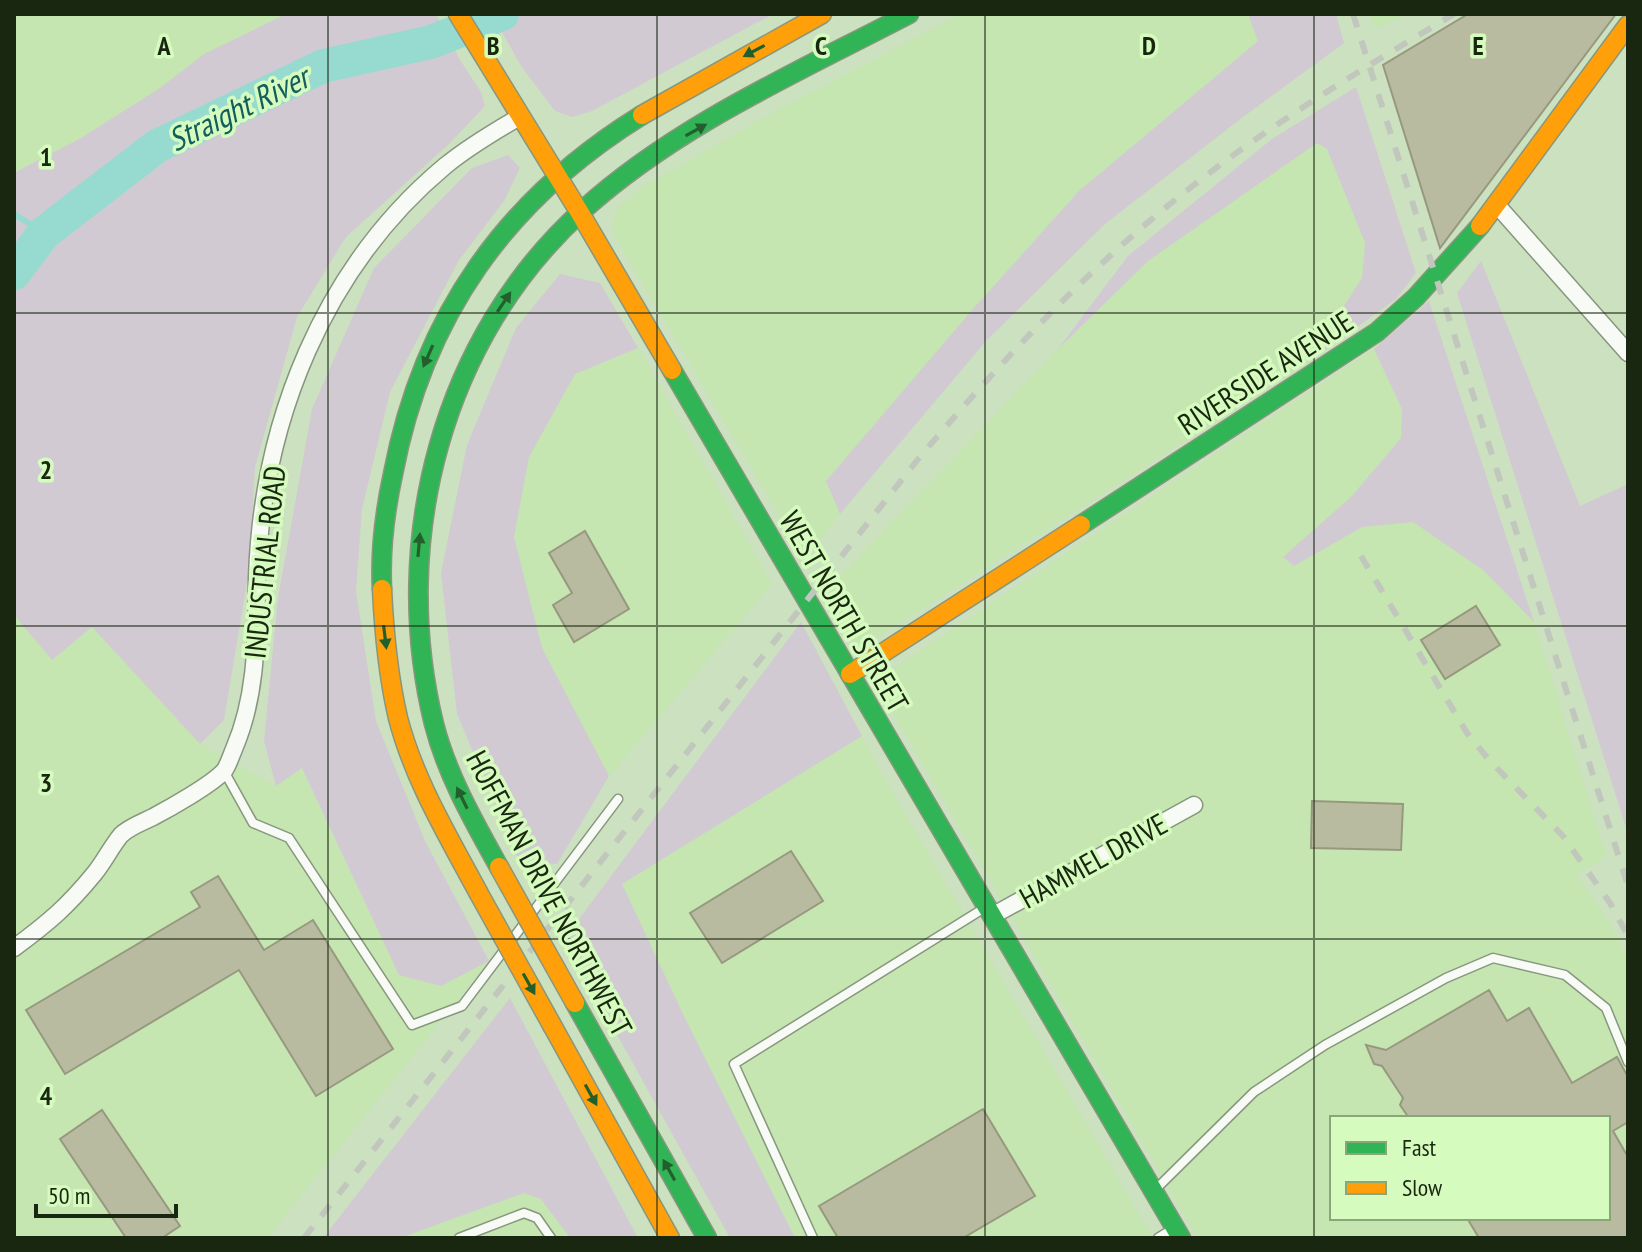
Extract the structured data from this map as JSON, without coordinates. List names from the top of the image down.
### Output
{
  "streets": {
    "main road": ["RIVERSIDE AVENUE", "WEST NORTH STREET", "HOFFMAN DRIVE NORTHWEST"],
    "street": ["INDUSTRIAL ROAD", "HAMMEL DRIVE"]
  },
  "crossings": [
    ["RIVERSIDE AVENUE", "WEST NORTH STREET"],
    ["INDUSTRIAL ROAD", "WEST NORTH STREET"],
    ["WEST NORTH STREET", "HAMMEL DRIVE"],
    ["WEST NORTH STREET", "HOFFMAN DRIVE NORTHWEST"]
  ],
  "water": ["Straight River"],
  "legend": ["Fast", "Slow"],
  "scale_bar": "50 m",
  "grid": {
    "columns": [
      "A",
      "B",
      "C",
      "D",
      "E"
    ],
    "rows": [
      "1",
      "2",
      "3",
      "4"
    ]
  }
}
